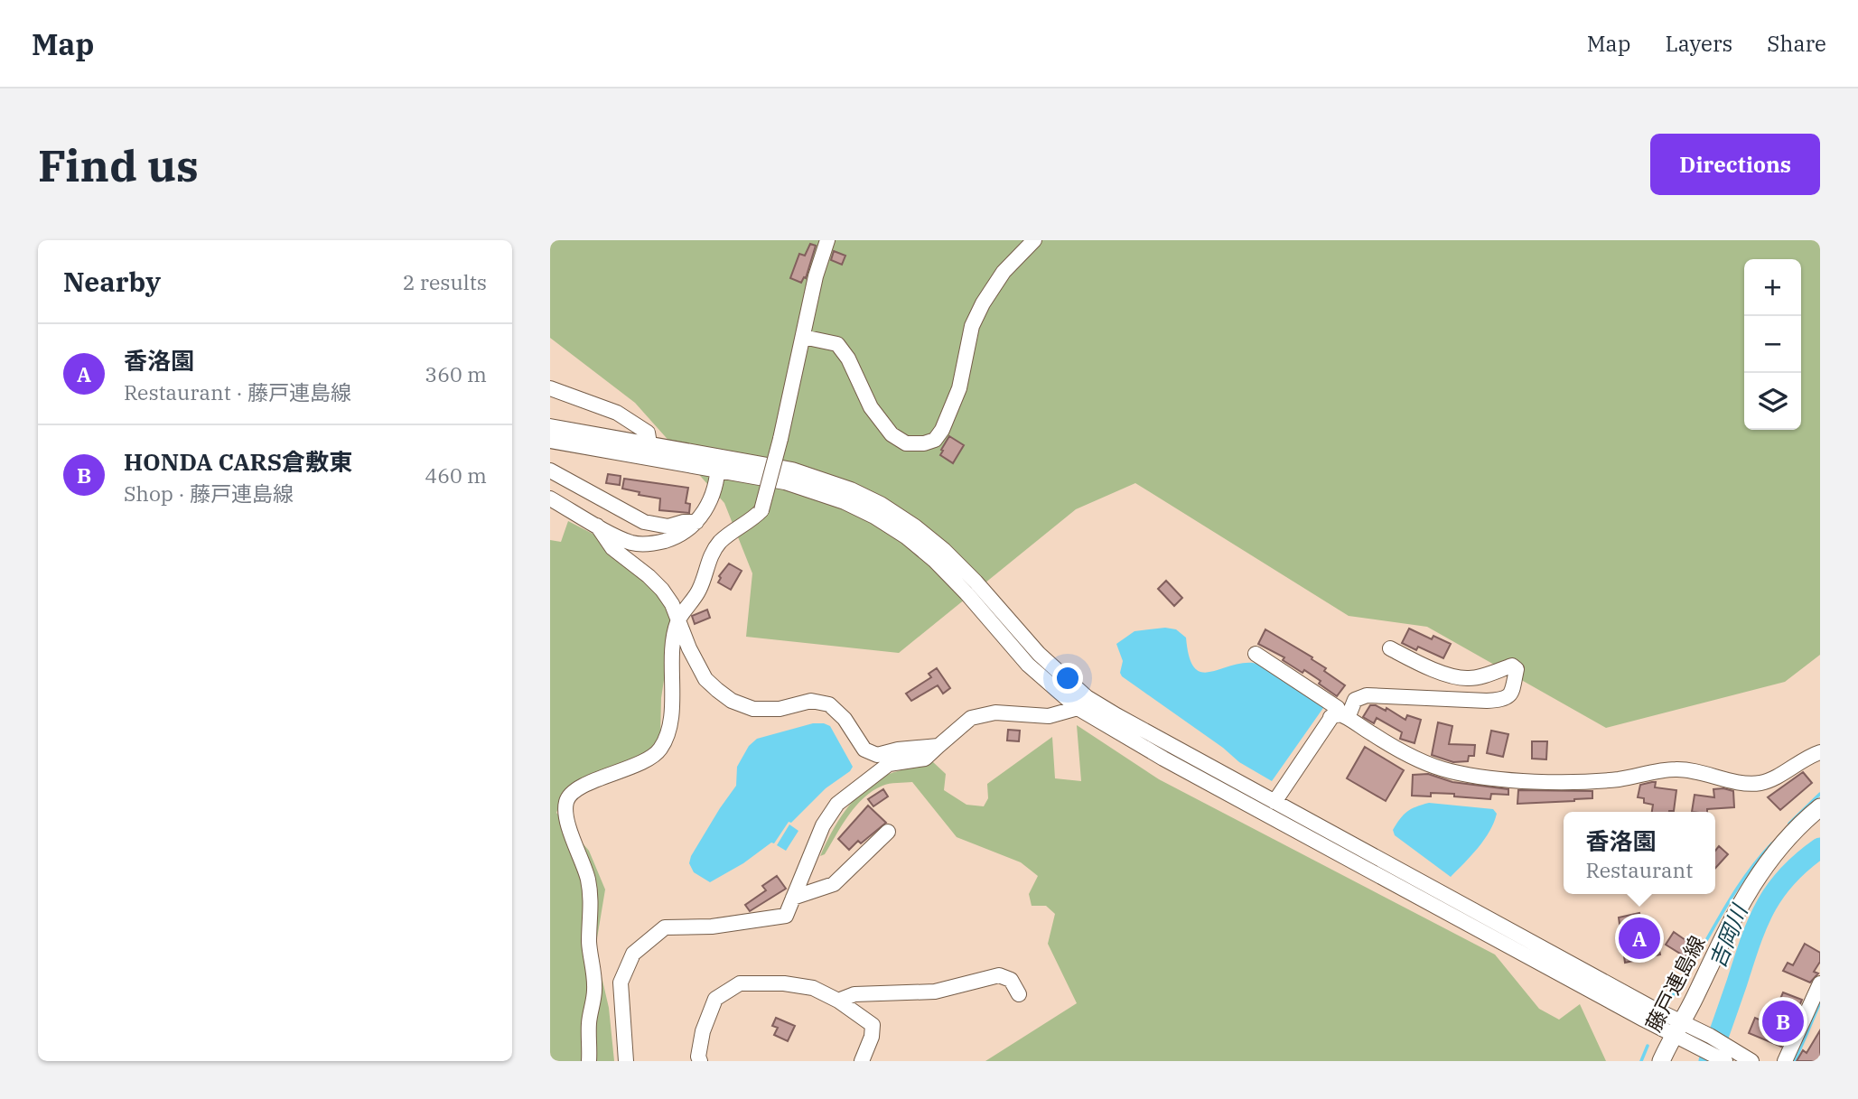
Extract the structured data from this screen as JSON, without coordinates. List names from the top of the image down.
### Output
{
  "streets": {
    "main road": ["藤戸連島線"]
  },
  "water": ["吉岡川"],
  "page": {
    "header": "Map",
    "nav": ["Map", "Layers", "Share"],
    "buttons": "Directions",
    "title": "Find us",
    "heading": ["Nearby", "2 results"],
    "map_buttons": ["+", "−"],
    "list": [
      {
        "mark": "A",
        "name": "香洛園",
        "note": "Restaurant · 藤戸連島線",
        "value": "360 m"
      },
      {
        "mark": "B",
        "name": "HONDA CARS倉敷東",
        "note": "Shop · 藤戸連島線",
        "value": "460 m"
      }
    ],
    "popup": ["香洛園", "Restaurant"],
    "pins": ["A", "B"]
  }
}
